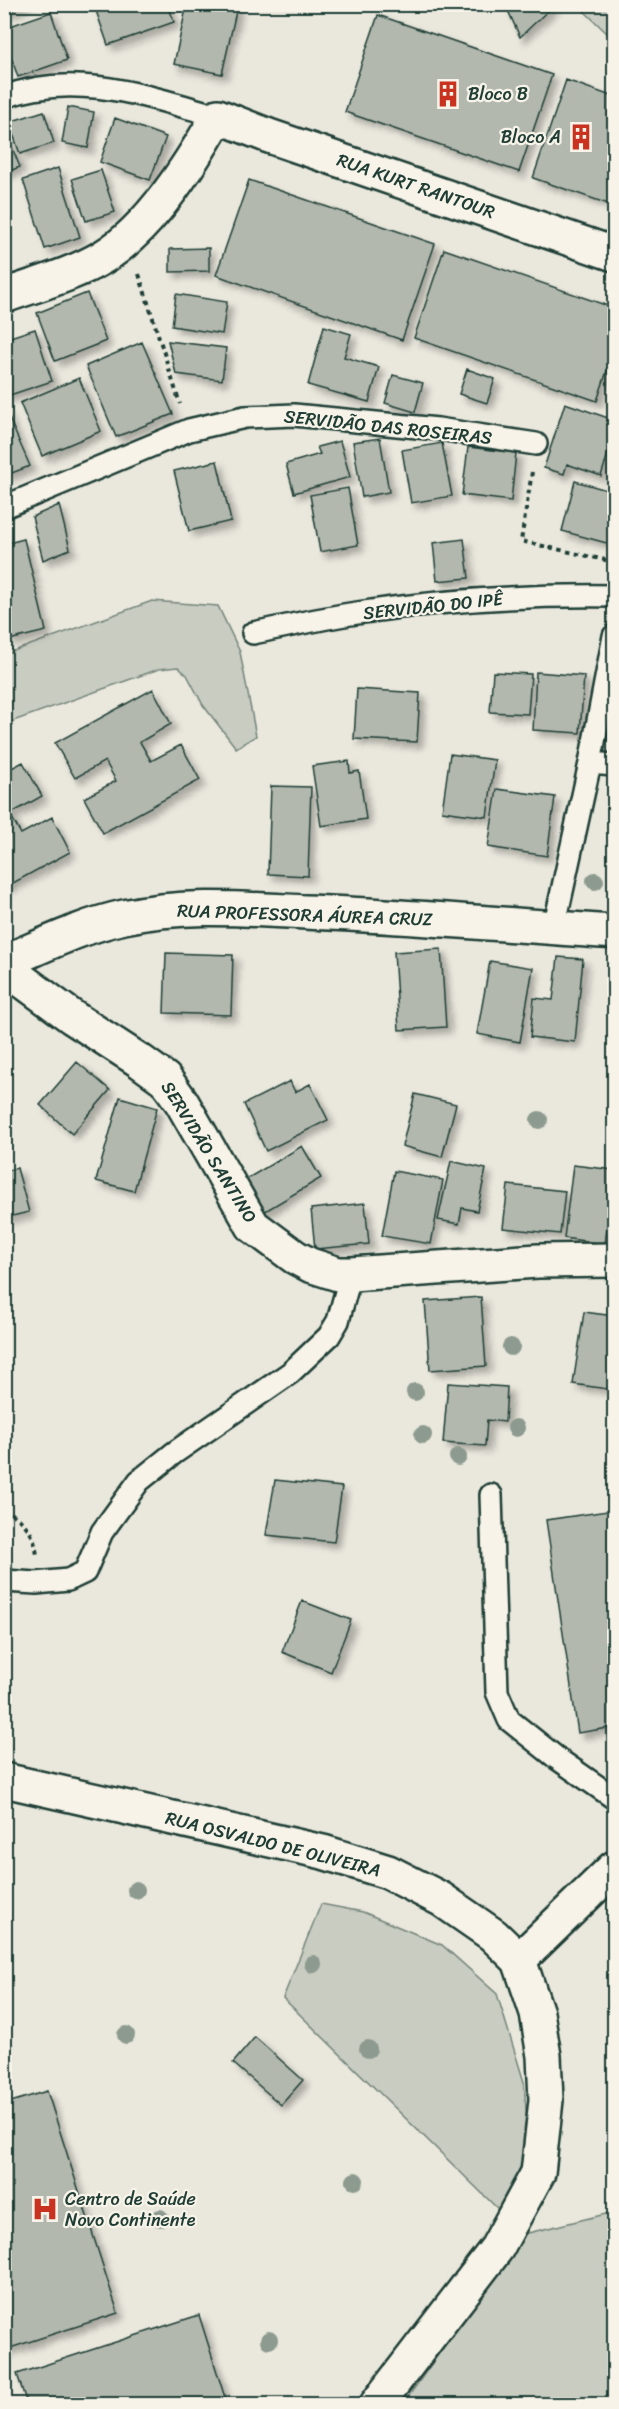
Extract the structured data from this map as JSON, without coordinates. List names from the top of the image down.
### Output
{
  "streets": {
    "street": [
      "RUA KURT RANTOUR",
      "RUA PROFESSORA ÁUREA CRUZ",
      "SERVIDÃO SANTINO",
      "RUA OSVALDO DE OLIVEIRA"
    ],
    "lane": ["SERVIDÃO DAS ROSEIRAS", "SERVIDÃO DO IPÊ"]
  },
  "places": {
    "building": ["Bloco B", "Bloco A"],
    "hospital": ["Centro de Saúde Novo Continente"]
  }
}
